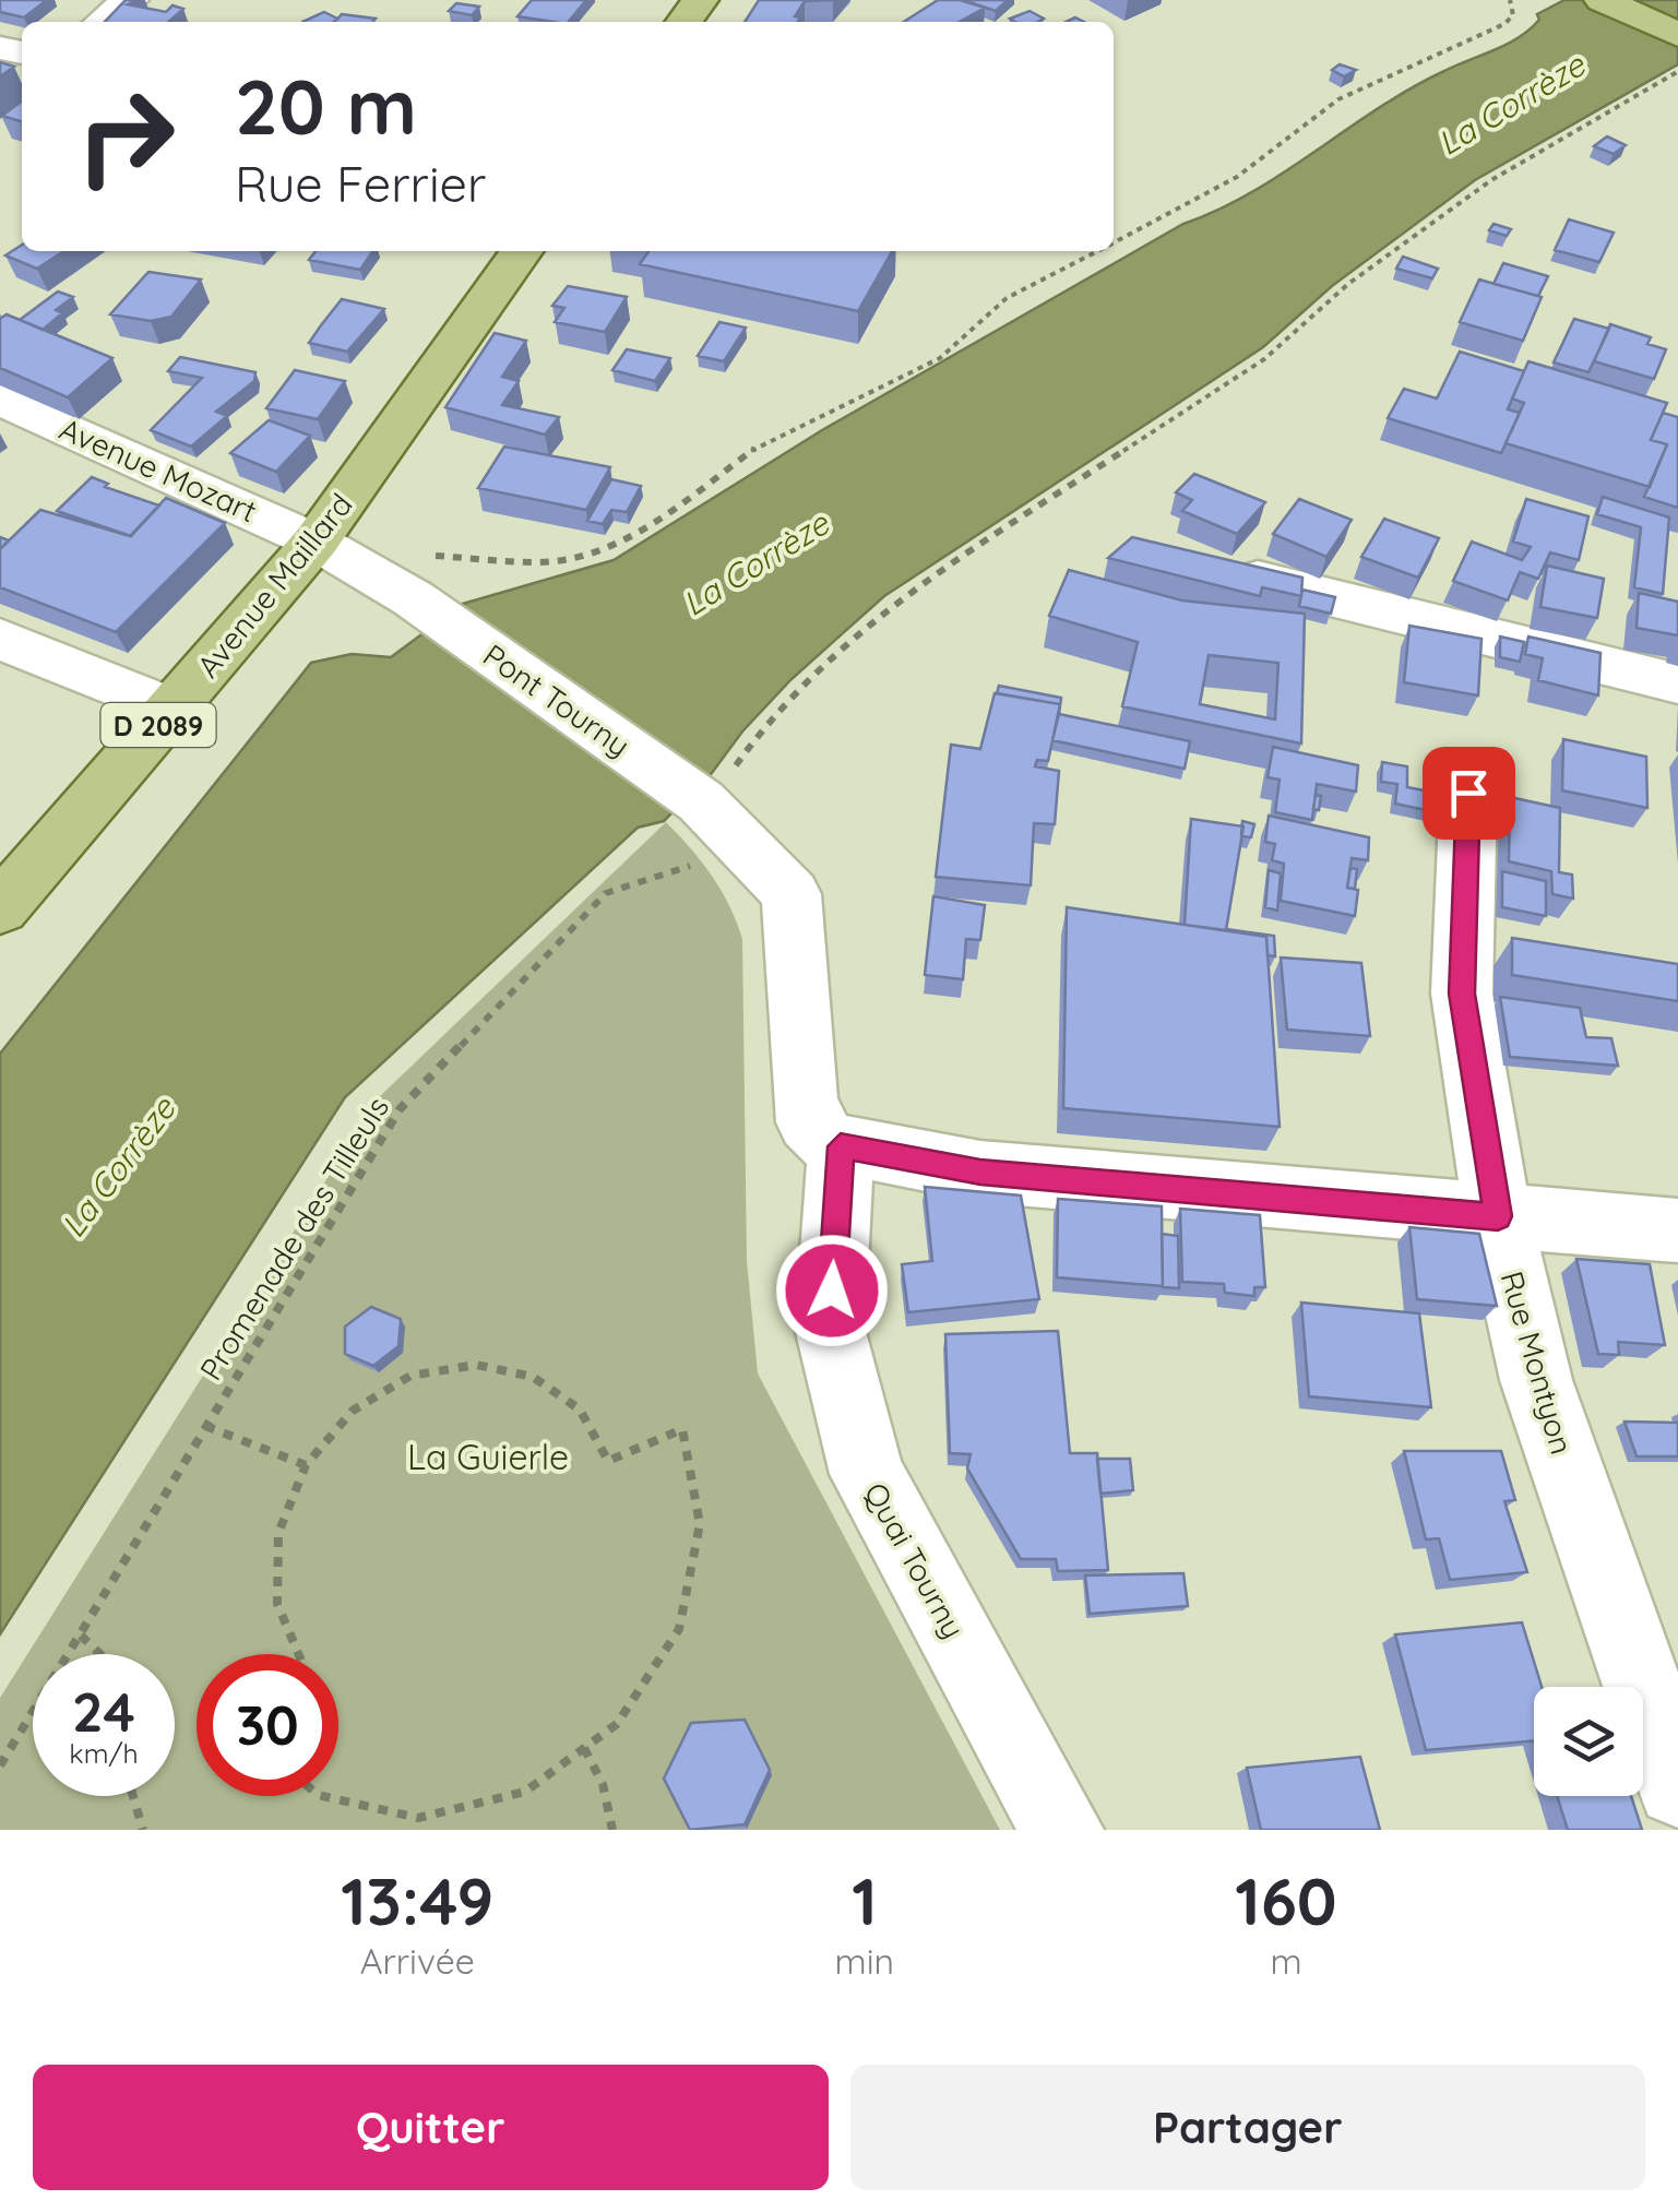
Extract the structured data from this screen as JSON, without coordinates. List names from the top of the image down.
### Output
{
  "streets": {
    "main road": ["Avenue Maillard", "D 2089"],
    "street": [
      "Avenue Mozart",
      "Pont Tourny",
      "Rue Montyon",
      "Quai Tourny"
    ],
    "path": ["Promenade des Tilleuls"]
  },
  "crossings": [
    ["Avenue Mozart", "Avenue Maillard"]
  ],
  "water": ["La Corrèze"],
  "parks": ["La Guierle"],
  "page": {
    "turn": ["20 m", "Rue Ferrier"],
    "speed": "24 km/h",
    "limit": "30",
    "eta": [
      "13:49",
      "Arrivée",
      "1",
      "min",
      "160",
      "m"
    ],
    "buttons": ["Quitter", "Partager"]
  }
}
